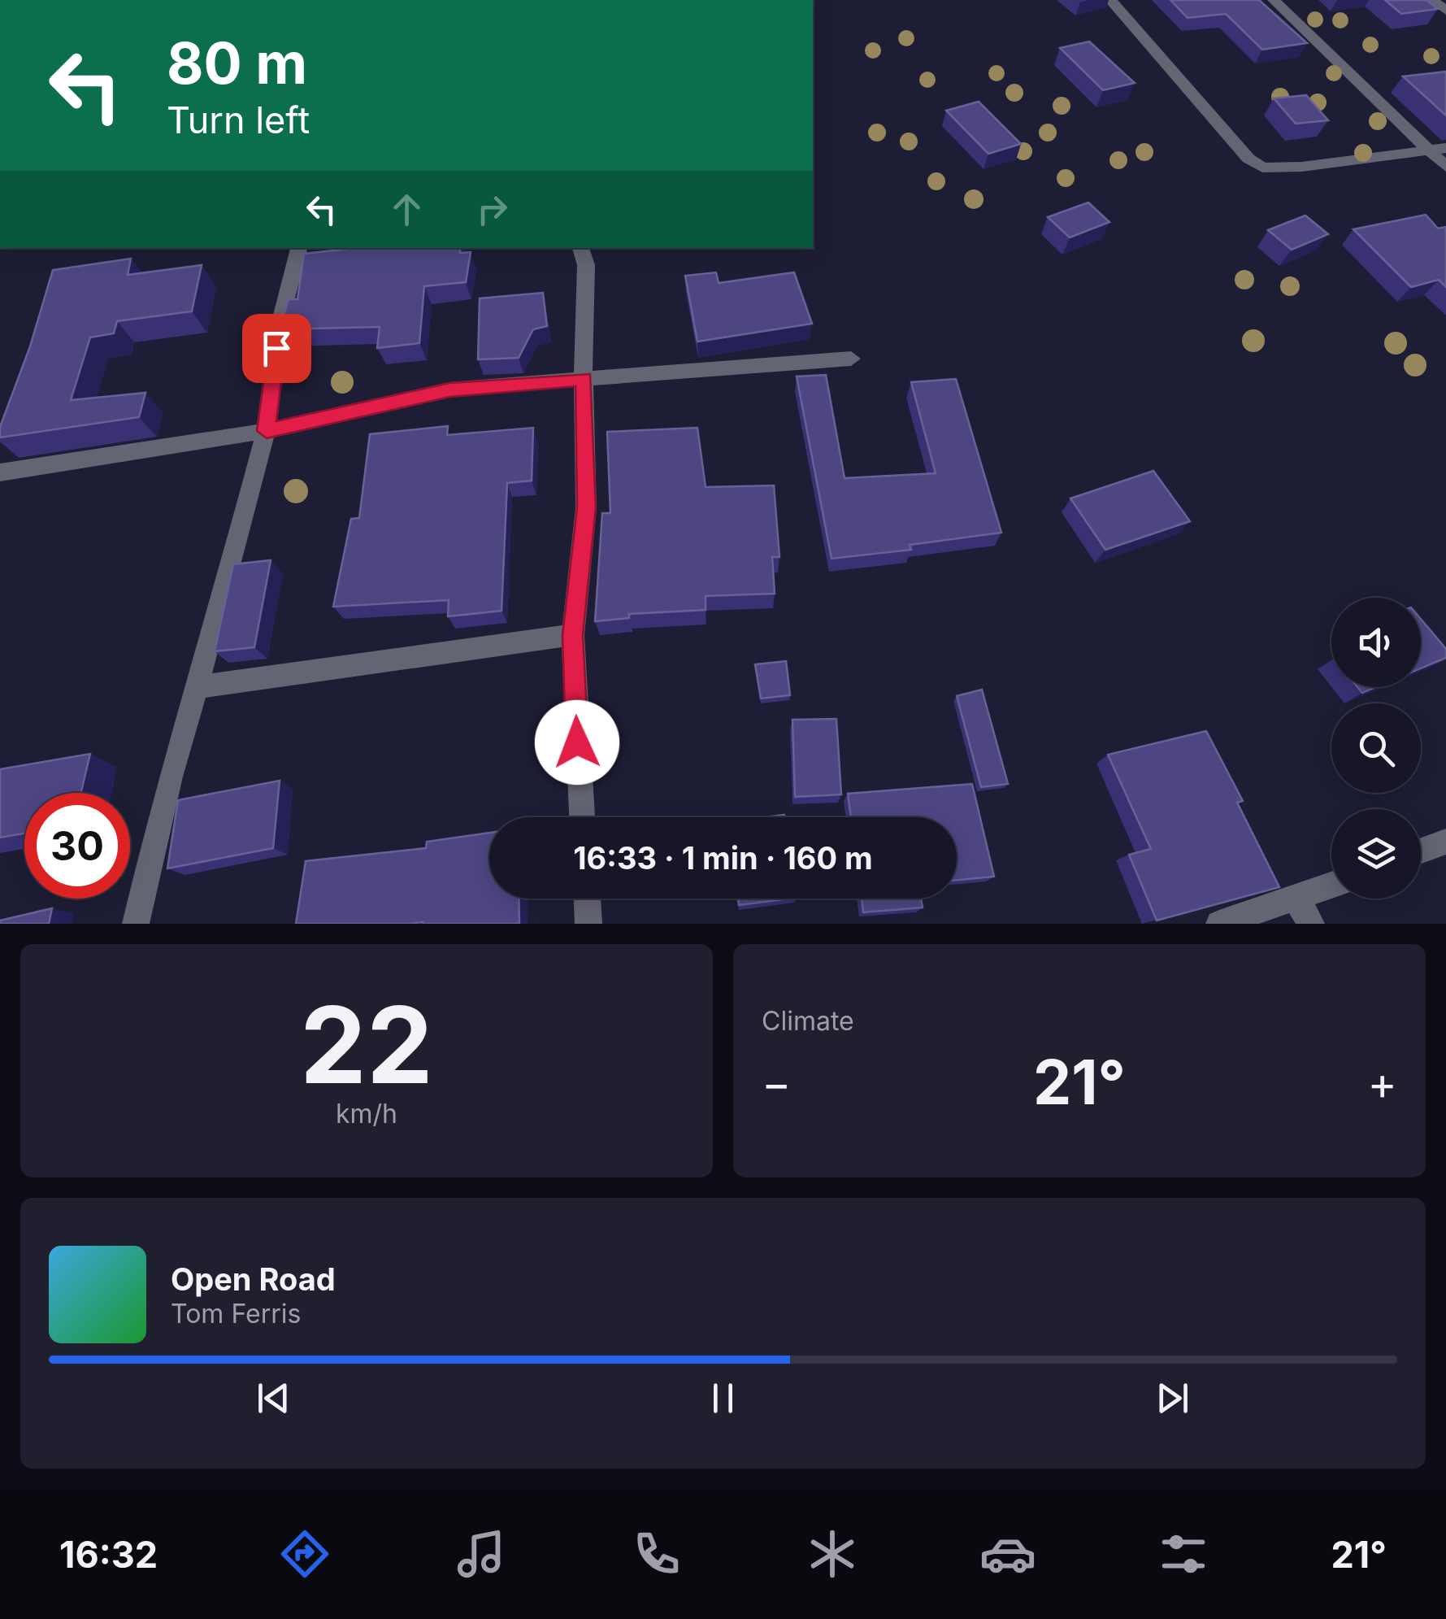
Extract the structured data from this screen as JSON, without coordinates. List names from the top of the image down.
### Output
{
  "page": {
    "turn": ["80 m", "Turn left"],
    "limit": "30",
    "trip": "16:33 · 1 min · 160 m",
    "tile": [
      ["22", "km/h"],
      "Climate"
    ],
    "heat": ["−", "21°", "+"],
    "song": ["Open Road", "Tom Ferris"],
    "tabs": ["16:32", "21°"]
  }
}
